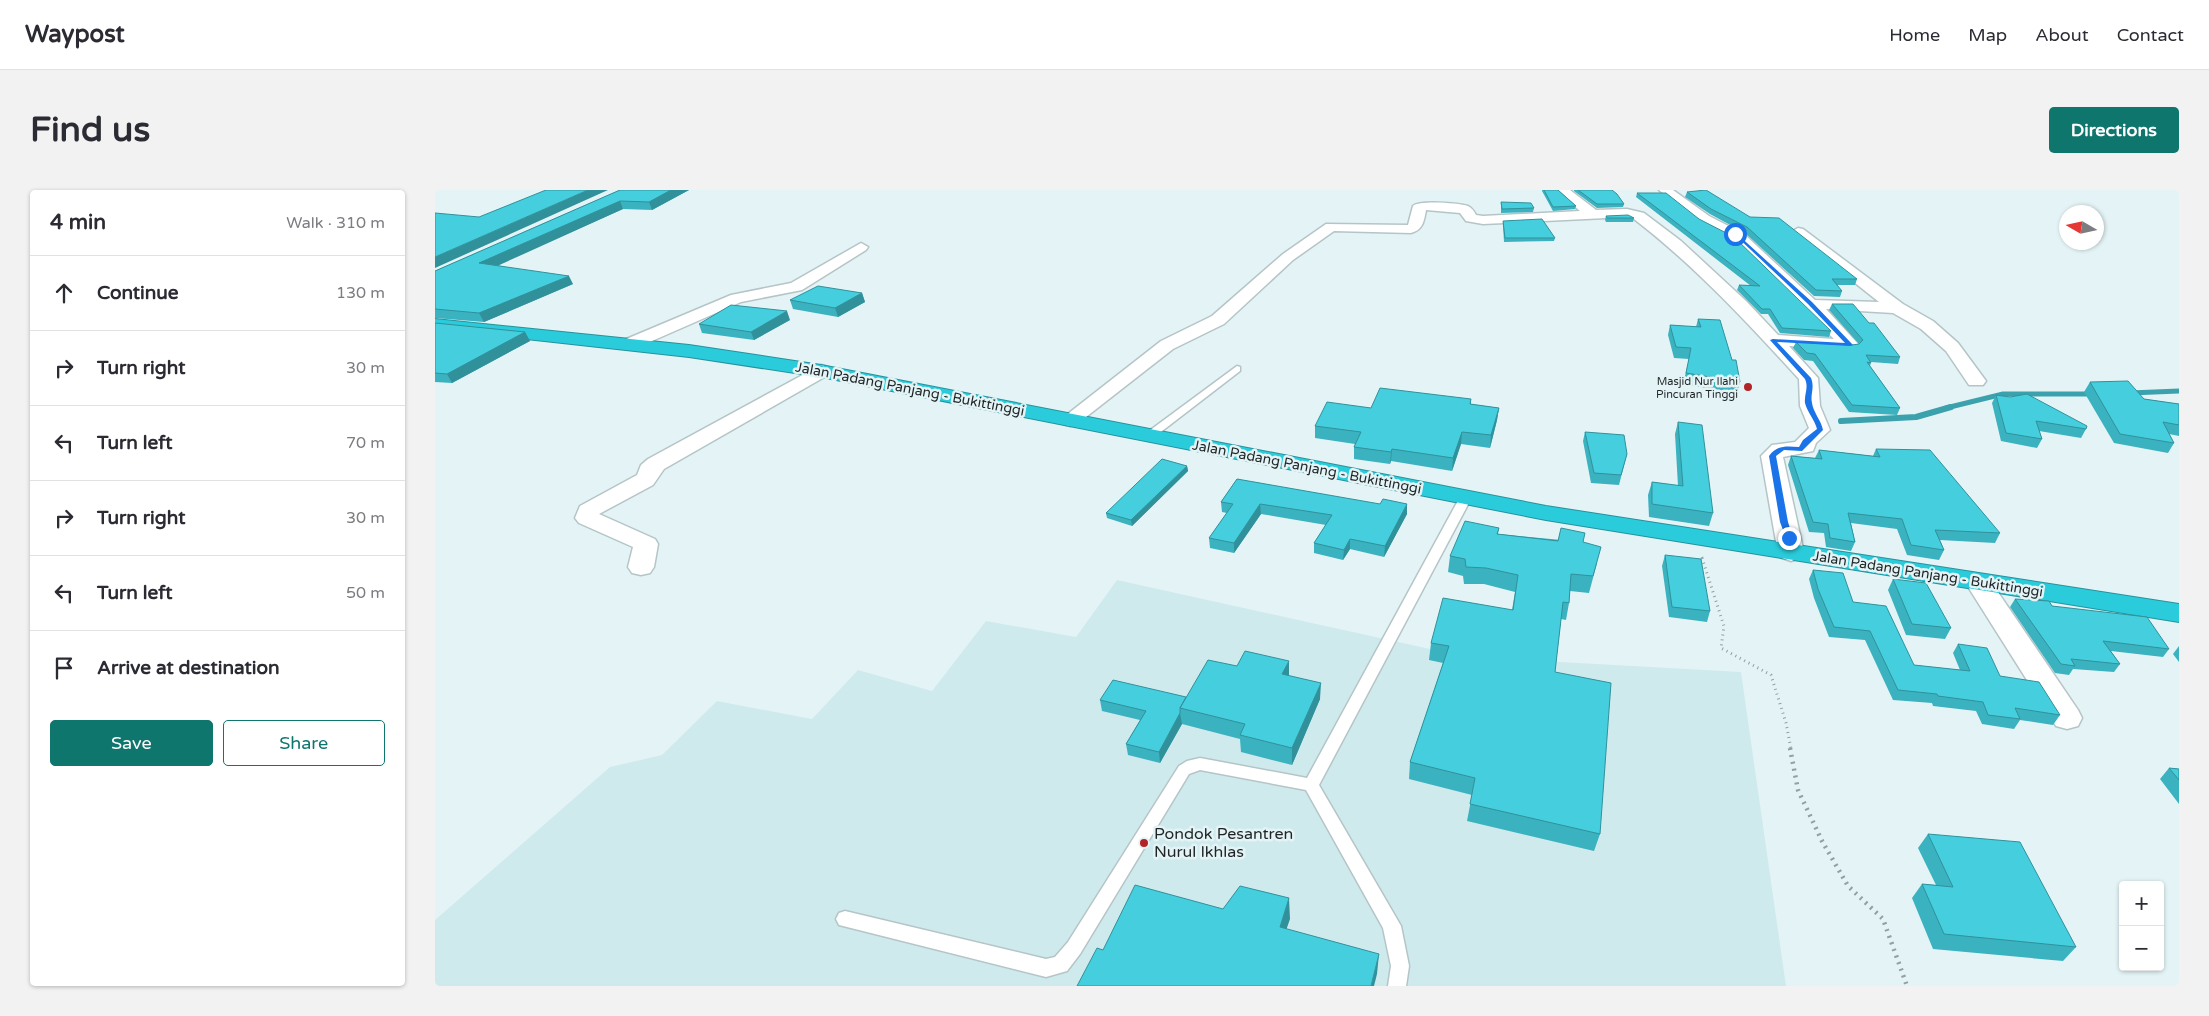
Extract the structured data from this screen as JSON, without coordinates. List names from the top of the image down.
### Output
{
  "streets": {
    "highway": ["Jalan Padang Panjang - Bukittinggi"]
  },
  "places": ["Masjid Nur Ilahi Pincuran Tinggi", "Pondok Pesantren Nurul Ikhlas"],
  "north": "left",
  "page": {
    "header": "Waypost",
    "nav": [
      "Home",
      "Map",
      "About",
      "Contact"
    ],
    "buttons": [
      "Directions",
      ["Save", "Share"]
    ],
    "title": "Find us",
    "heading": ["4 min", "Walk · 310 m"],
    "list": [
      ["Continue", "130 m"],
      ["Turn right", "30 m"],
      ["Turn left", "70 m"],
      ["Turn right", "30 m"],
      ["Turn left", "50 m"],
      "Arrive at destination"
    ],
    "map_buttons": ["+", "−"]
  }
}
